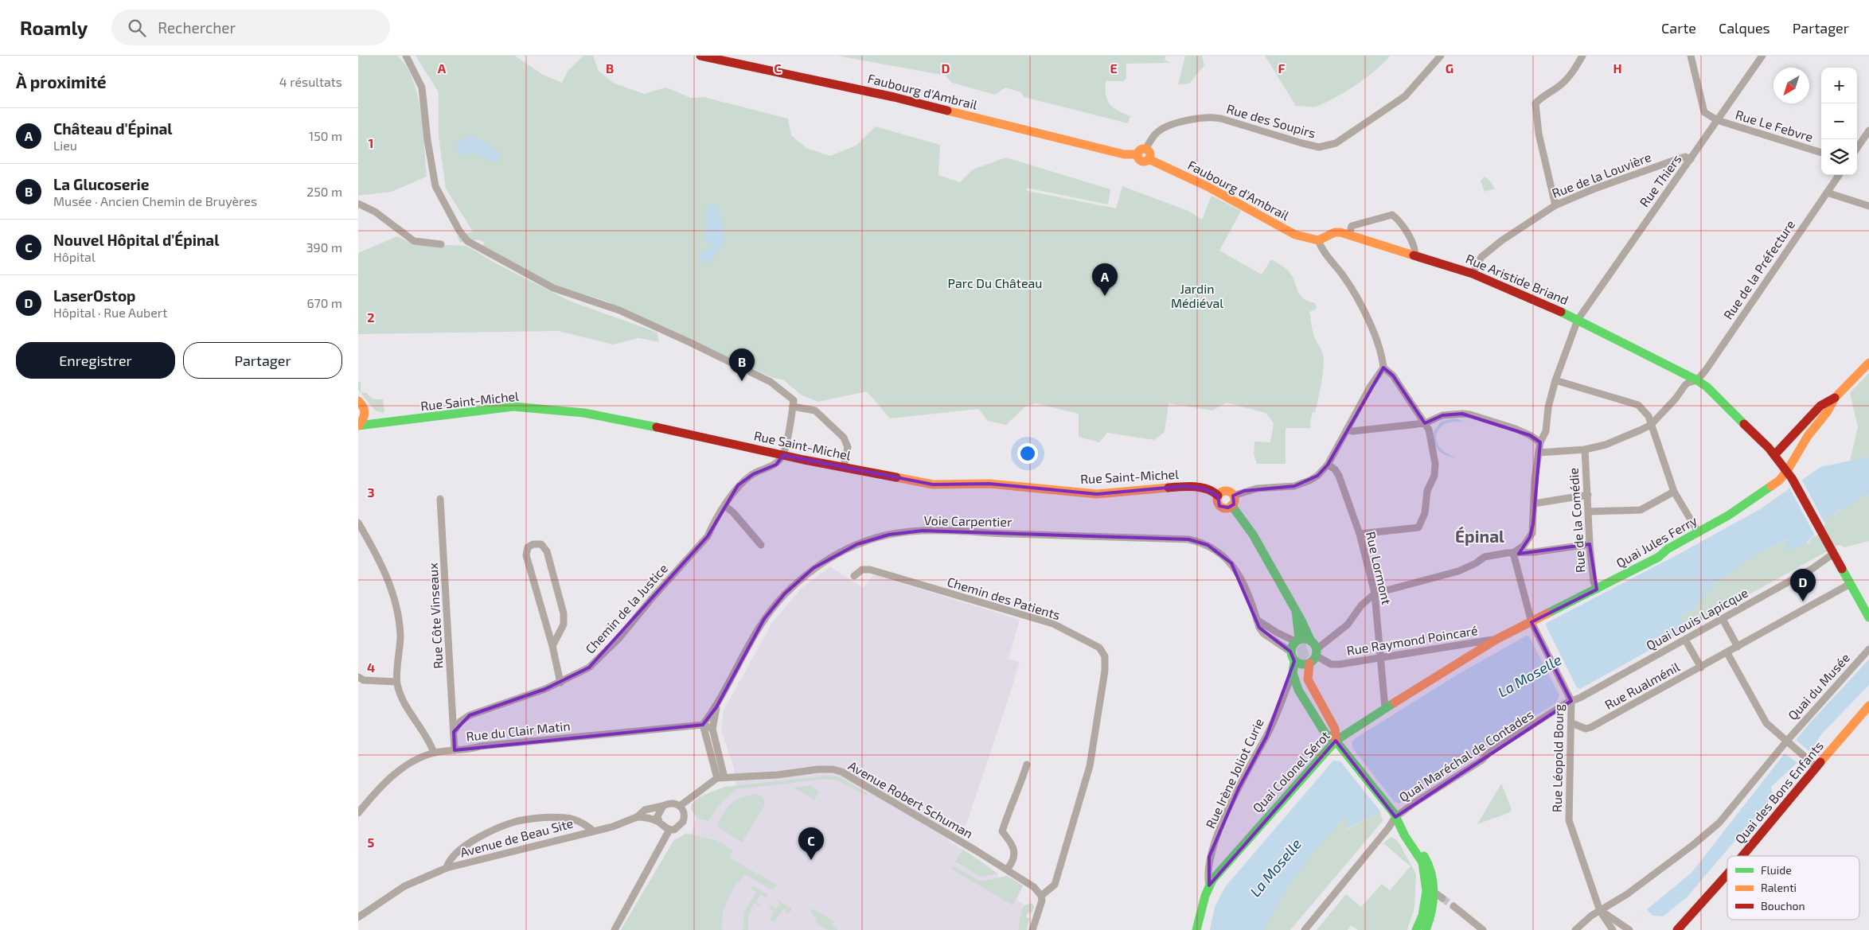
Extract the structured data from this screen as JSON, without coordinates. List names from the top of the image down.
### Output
{
  "streets": {
    "main road": [
      "Faubourg d'Ambrail",
      "Rue Aristide Briand",
      "Rue Saint-Michel",
      "Quai Jules Ferry",
      "Quai Colonel Sérot",
      "Quai des Bons Enfants"
    ],
    "street": [
      "Rue des Soupirs",
      "Rue Le Febvre",
      "Rue de la Louvière",
      "Rue Thiers",
      "Rue de la Préfecture",
      "Rue de la Comédie",
      "Voie Carpentier",
      "Rue Lormont",
      "Chemin des Patients",
      "Chemin de la Justice",
      "Rue Côte Vinseaux",
      "Quai Louis Lapicque",
      "Rue Raymond Poincaré",
      "Rue Rualménil",
      "Quai du Musée",
      "Rue du Clair Matin",
      "Quai Maréchal de Contades",
      "Rue Léopold Bourg",
      "Rue Irène Joliot Curie",
      "Avenue Robert Schuman",
      "Avenue de Beau Site"
    ]
  },
  "crossings": [
    ["Faubourg d'Ambrail", "Rue des Soupirs"],
    ["Faubourg d'Ambrail", "Rue Aristide Briand"],
    ["Rue Le Febvre", "Rue Thiers"],
    ["Rue de la Louvière", "Rue Thiers"],
    ["Rue de la Louvière", "Rue Aristide Briand"],
    ["Rue Thiers", "Rue Aristide Briand"],
    ["Rue de la Préfecture", "Rue Aristide Briand"],
    ["Rue Aristide Briand", "Quai Jules Ferry"],
    ["Rue Aristide Briand", "Quai Louis Lapicque"],
    ["Rue Aristide Briand", "Rue Rualménil"],
    ["Rue Saint-Michel", "Chemin de la Justice"],
    ["Rue de la Comédie", "Quai Jules Ferry"],
    ["Voie Carpentier", "Rue Raymond Poincaré"],
    ["Voie Carpentier", "Rue du Clair Matin"],
    ["Voie Carpentier", "Avenue Robert Schuman"],
    ["Quai Jules Ferry", "Quai Colonel Sérot"],
    ["Rue Lormont", "Rue Raymond Poincaré"],
    ["Rue Lormont", "Quai Colonel Sérot"],
    ["Chemin des Patients", "Avenue Robert Schuman"],
    ["Chemin de la Justice", "Rue Côte Vinseaux"],
    ["Quai Louis Lapicque", "Quai Maréchal de Contades"],
    ["Quai Louis Lapicque", "Rue Léopold Bourg"],
    ["Rue Raymond Poincaré", "Quai Colonel Sérot"],
    ["Rue Rualménil", "Rue Léopold Bourg"],
    ["Quai du Musée", "Rue Léopold Bourg"],
    ["Quai Maréchal de Contades", "Rue Léopold Bourg"],
    ["Quai Colonel Sérot", "Rue Irène Joliot Curie"]
  ],
  "districts": ["Épinal"],
  "water": ["La Moselle"],
  "parks": ["Parc Du Château", "Jardin Médiéval"],
  "legend": ["Fluide", "Ralenti", "Bouchon"],
  "north": "bottom left",
  "page": {
    "header": "Roamly",
    "search": "Rechercher",
    "nav": ["Carte", "Calques", "Partager"],
    "heading": ["À proximité", "4 résultats"],
    "map_buttons": ["+", "−"],
    "list": [
      {
        "mark": "A",
        "name": "Château d'Épinal",
        "note": "Lieu",
        "value": "150 m"
      },
      {
        "mark": "B",
        "name": "La Glucoserie",
        "note": "Musée · Ancien Chemin de Bruyères",
        "value": "250 m"
      },
      {
        "mark": "C",
        "name": "Nouvel Hôpital d'Épinal",
        "note": "Hôpital",
        "value": "390 m"
      },
      {
        "mark": "D",
        "name": "LaserOstop",
        "note": "Hôpital · Rue Aubert",
        "value": "670 m"
      }
    ],
    "pins": [
      "A",
      "B",
      "D",
      "C"
    ],
    "buttons": ["Enregistrer", "Partager"]
  },
  "grid": {
    "columns": [
      "A",
      "B",
      "C",
      "D",
      "E",
      "F",
      "G",
      "H"
    ],
    "rows": [
      "1",
      "2",
      "3",
      "4",
      "5"
    ]
  }
}
